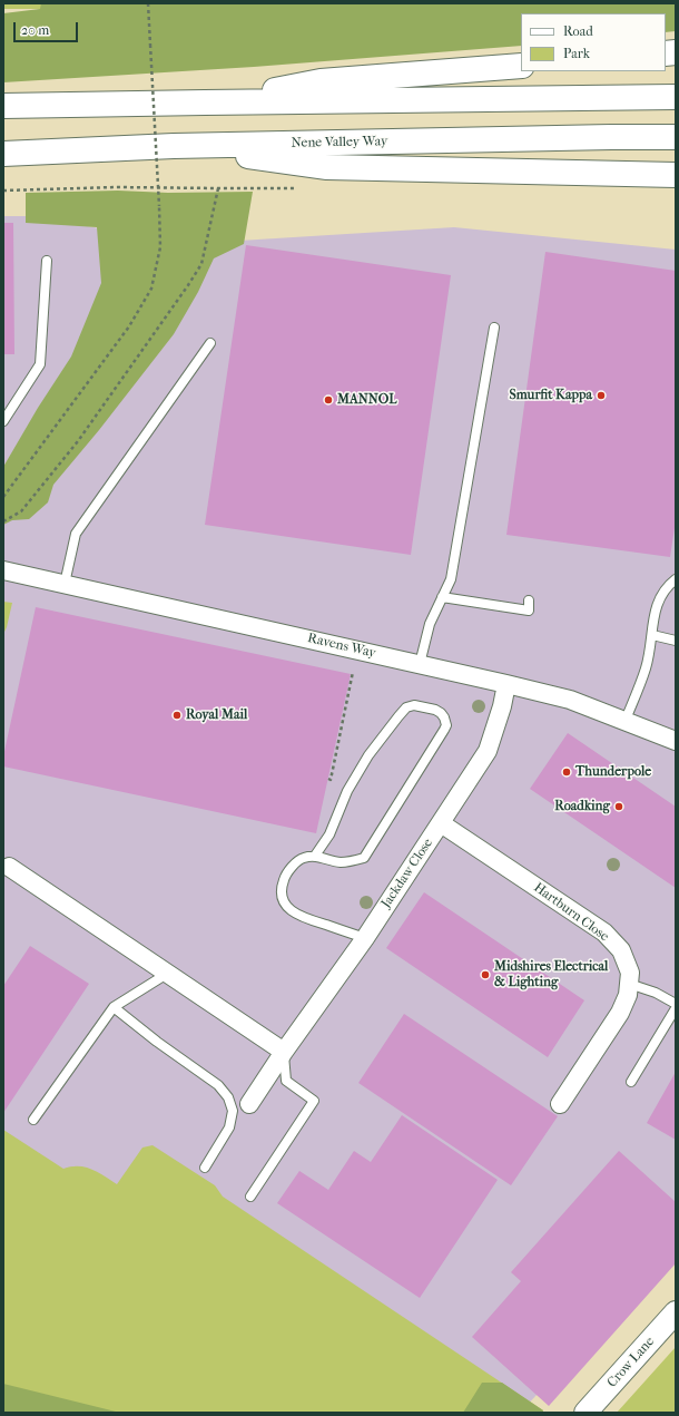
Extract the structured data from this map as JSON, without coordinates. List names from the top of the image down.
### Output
{
  "streets": {
    "highway": ["Nene Valley Way"],
    "street": [
      "Ravens Way",
      "Jackdaw Close",
      "Hartburn Close",
      "Crow Lane"
    ]
  },
  "crossings": [
    ["Ravens Way", "Jackdaw Close"],
    ["Jackdaw Close", "Hartburn Close"]
  ],
  "places": [
    "Smurfit Kappa",
    "MANNOL",
    "Royal Mail",
    "Thunderpole",
    "Roadking",
    "Midshires Electrical & Lighting"
  ],
  "legend": ["Road", "Park"],
  "scale_bar": "20 m"
}
